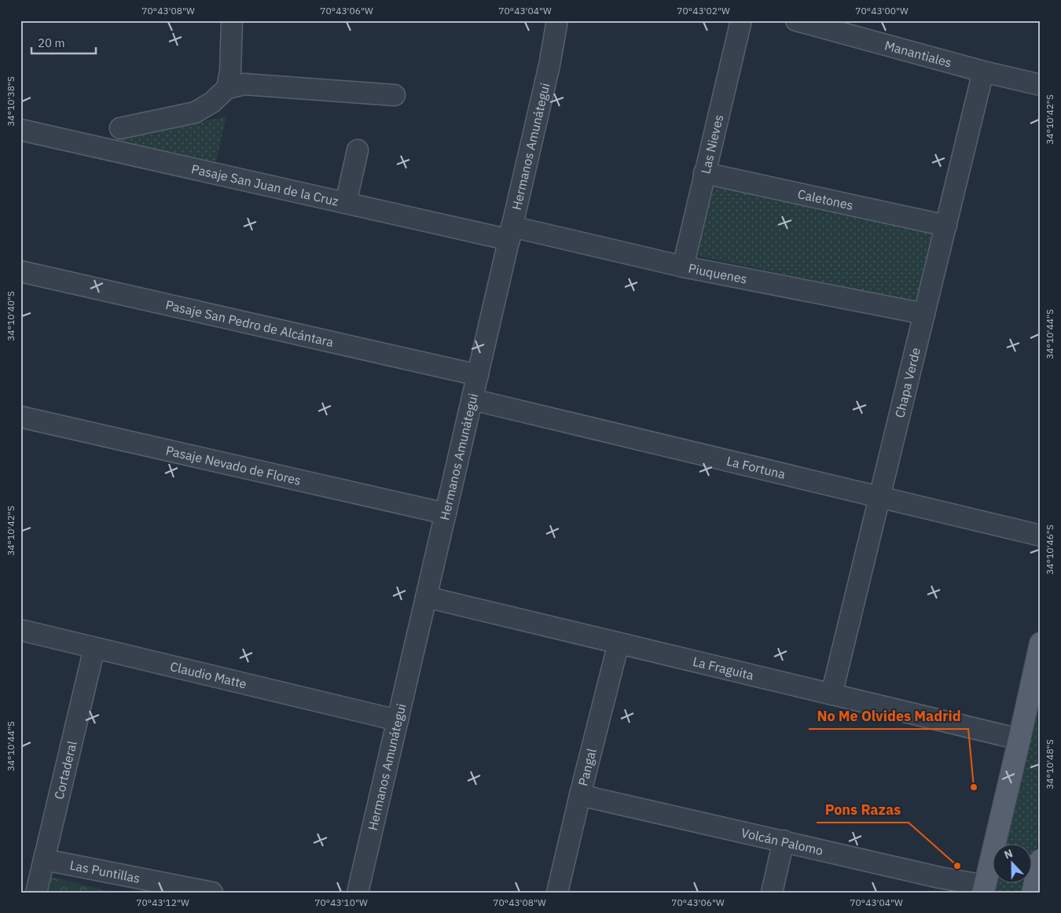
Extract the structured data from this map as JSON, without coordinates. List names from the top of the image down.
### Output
{
  "streets": {
    "street": [
      "Manantiales",
      "Las Nieves",
      "Hermanos Amunátegui",
      "Pasaje San Juan de la Cruz",
      "Caletones",
      "Piuquenes",
      "Pasaje San Pedro de Alcántara",
      "Chapa Verde",
      "Pasaje Nevado de Flores",
      "La Fortuna",
      "La Fraguita",
      "Claudio Matte",
      "Pangal",
      "Cortaderal",
      "Volcán Palomo",
      "Las Puntillas"
    ]
  },
  "crossings": [
    ["Manantiales", "Chapa Verde"],
    ["Las Nieves", "Caletones"],
    ["Las Nieves", "Piuquenes"],
    ["Hermanos Amunátegui", "Pasaje San Juan de la Cruz"],
    ["Hermanos Amunátegui", "Piuquenes"],
    ["Hermanos Amunátegui", "Pasaje San Pedro de Alcántara"],
    ["Hermanos Amunátegui", "Pasaje Nevado de Flores"],
    ["Hermanos Amunátegui", "La Fortuna"],
    ["Hermanos Amunátegui", "La Fraguita"],
    ["Hermanos Amunátegui", "Claudio Matte"],
    ["Pasaje San Juan de la Cruz", "Piuquenes"],
    ["Caletones", "Chapa Verde"],
    ["Piuquenes", "Chapa Verde"],
    ["Chapa Verde", "La Fortuna"],
    ["Chapa Verde", "La Fraguita"],
    ["La Fraguita", "Pangal"],
    ["Claudio Matte", "Cortaderal"],
    ["Pangal", "Volcán Palomo"],
    ["Cortaderal", "Las Puntillas"]
  ],
  "places": ["No Me Olvides Madrid", "Pons Razas"],
  "scale_bar": "20 m",
  "north": "top",
  "coordinates": [
    "70°43'08\"W",
    "70°43'06\"W",
    "70°43'04\"W",
    "70°43'02\"W",
    "70°43'00\"W",
    "34°10'38\"S",
    "34°10'42\"S",
    "34°10'40\"S",
    "34°10'44\"S",
    "34°10'46\"S",
    "34°10'48\"S",
    "70°43'12\"W",
    "70°43'10\"W"
  ]
}
